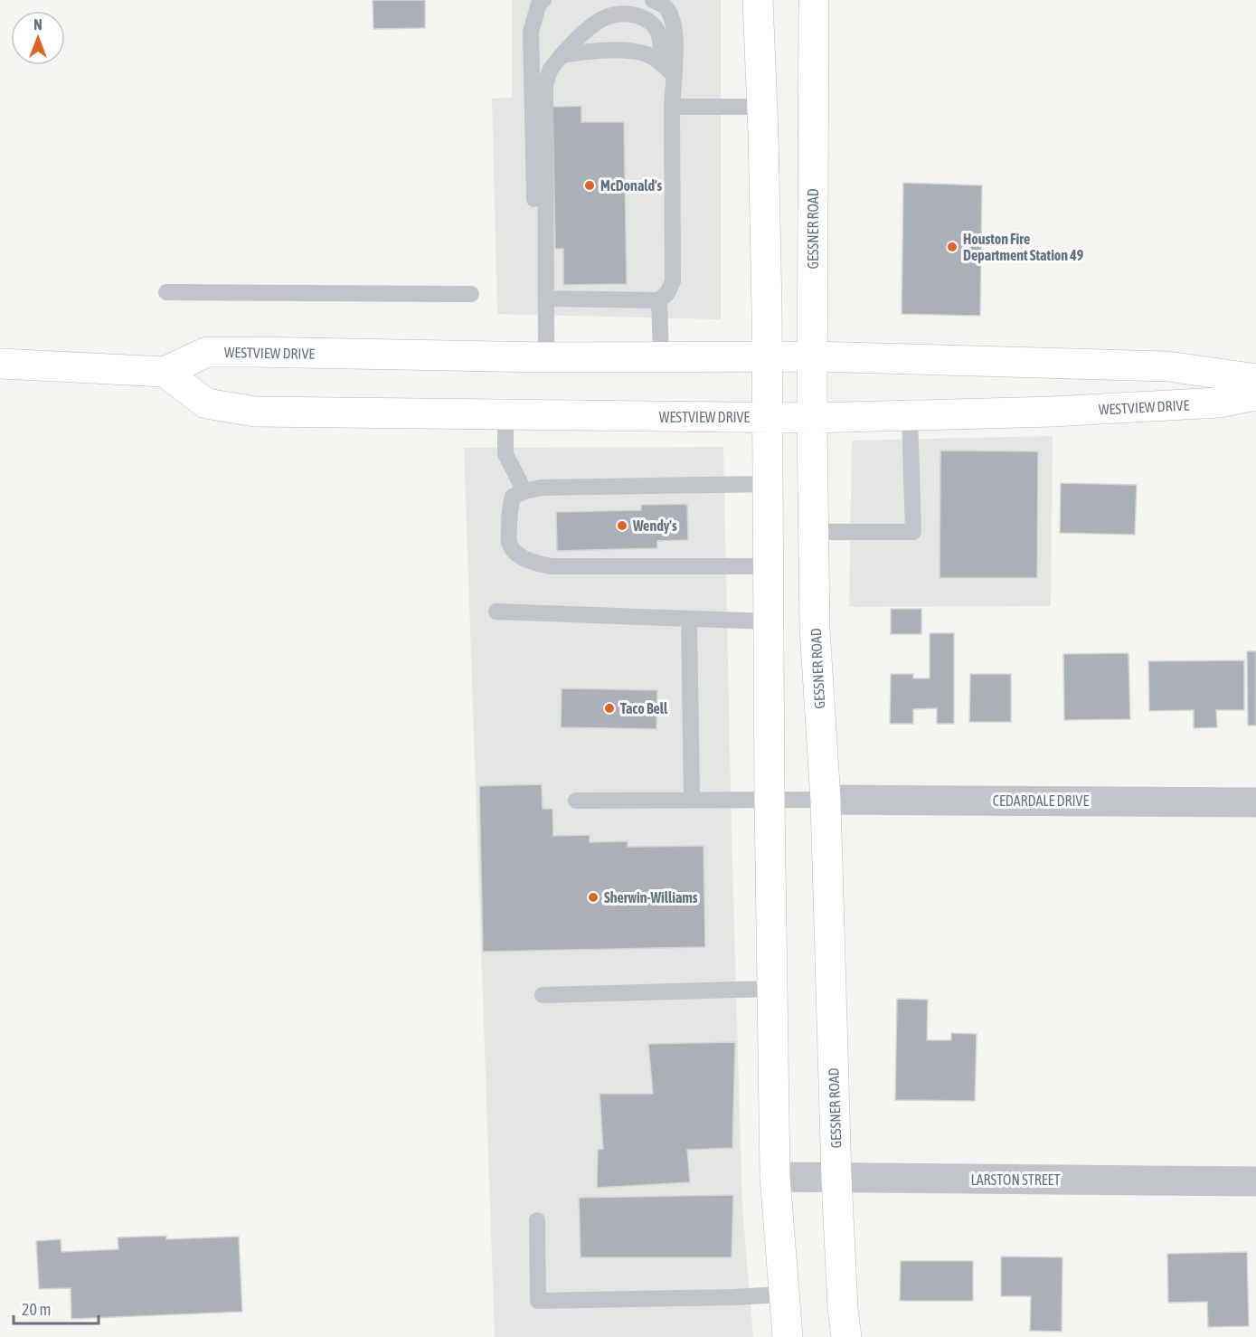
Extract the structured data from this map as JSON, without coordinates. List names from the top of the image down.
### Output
{
  "streets": {
    "main road": ["GESSNER ROAD", "WESTVIEW DRIVE"],
    "street": ["CEDARDALE DRIVE", "LARSTON STREET"]
  },
  "crossings": [
    ["GESSNER ROAD", "WESTVIEW DRIVE"],
    ["GESSNER ROAD", "CEDARDALE DRIVE"],
    ["GESSNER ROAD", "LARSTON STREET"]
  ],
  "places": [
    "McDonald's",
    "Houston Fire Department Station 49",
    "Wendy's",
    "Taco Bell",
    "Sherwin-Williams"
  ],
  "scale_bar": "20 m",
  "north": "top"
}
